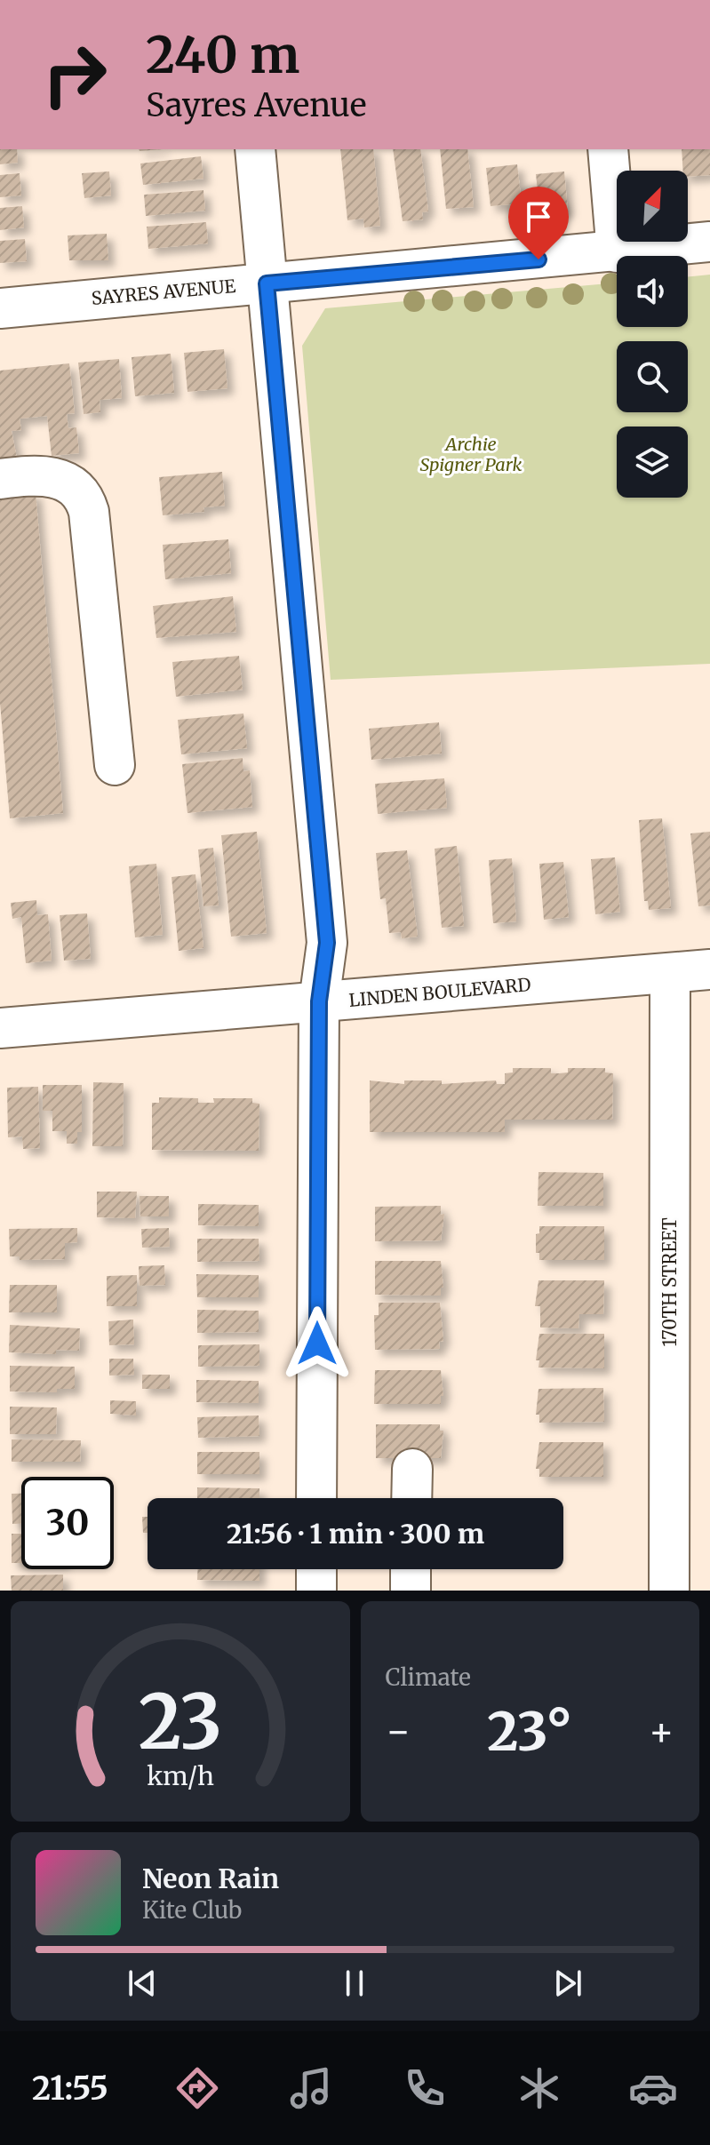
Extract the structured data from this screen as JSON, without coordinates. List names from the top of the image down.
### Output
{
  "streets": {
    "street": ["SAYRES AVENUE", "LINDEN BOULEVARD", "170TH STREET"]
  },
  "crossings": [
    ["LINDEN BOULEVARD", "170TH STREET"]
  ],
  "parks": ["Archie Spigner Park"],
  "north": "top right",
  "page": {
    "turn": ["240 m", "Sayres Avenue"],
    "limit": "30",
    "trip": "21:56 · 1 min · 300 m",
    "tile": "Climate",
    "heat": ["−", "23°", "+"],
    "song": ["Neon Rain", "Kite Club"],
    "tabs": "21:55",
    "gauge": ["23", "km/h"]
  }
}
